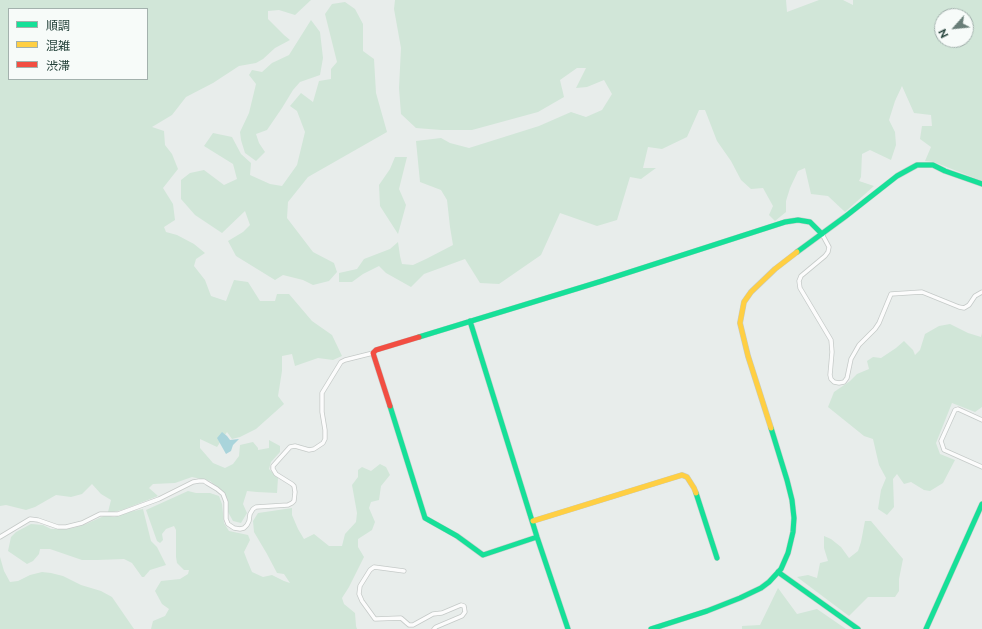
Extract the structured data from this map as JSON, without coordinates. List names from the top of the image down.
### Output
{
  "legend": ["順調", "混雑", "渋滞"],
  "north": "bottom left"
}
